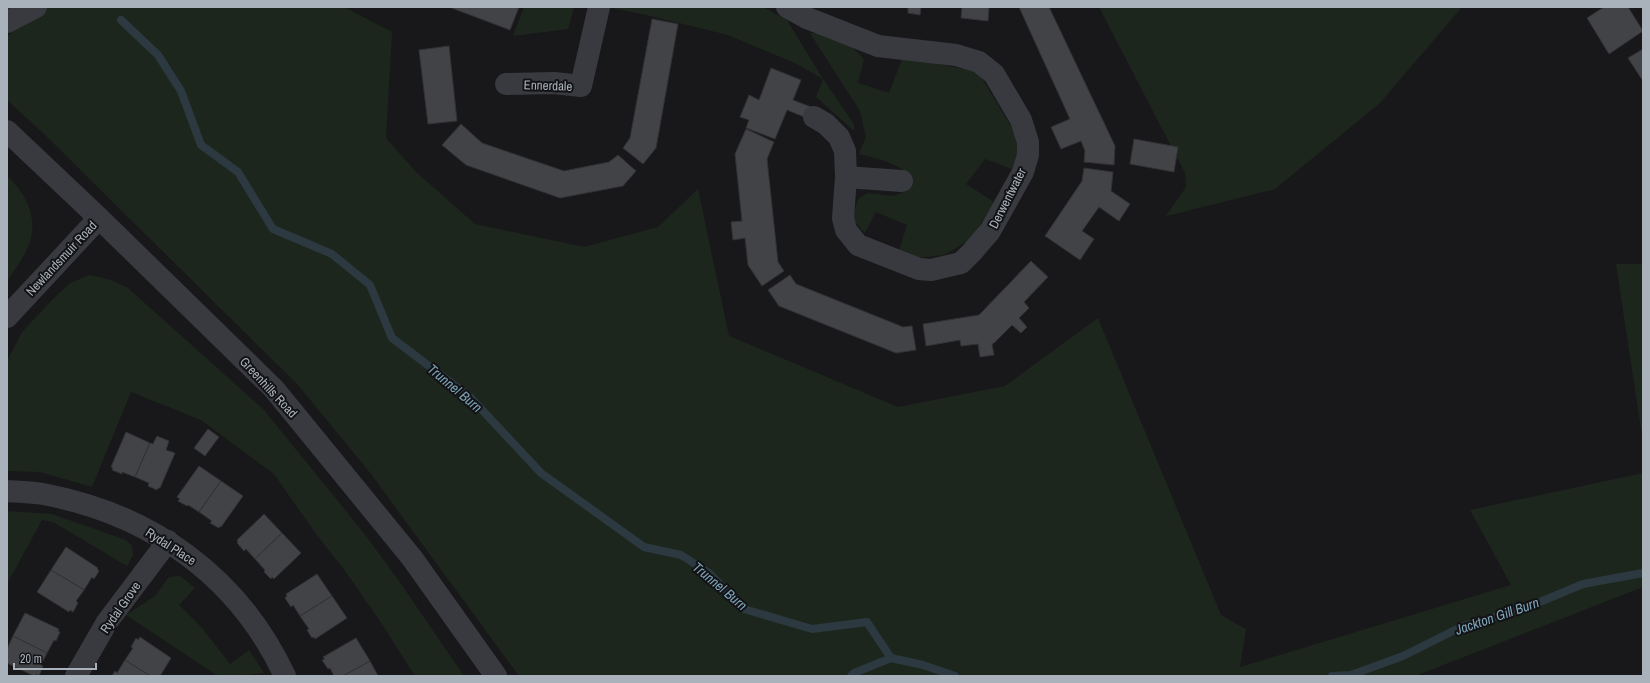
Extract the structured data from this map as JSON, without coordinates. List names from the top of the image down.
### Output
{
  "streets": {
    "street": [
      "Ennerdale",
      "Derwentwater",
      "Newlandsmuir Road",
      "Greenhills Road",
      "Rydal Place",
      "Rydal Grove"
    ]
  },
  "crossings": [
    ["Newlandsmuir Road", "Greenhills Road"],
    ["Rydal Place", "Rydal Grove"]
  ],
  "water": ["Trunnel Burn", "Jackton Gill Burn"],
  "scale_bar": "20 m"
}
